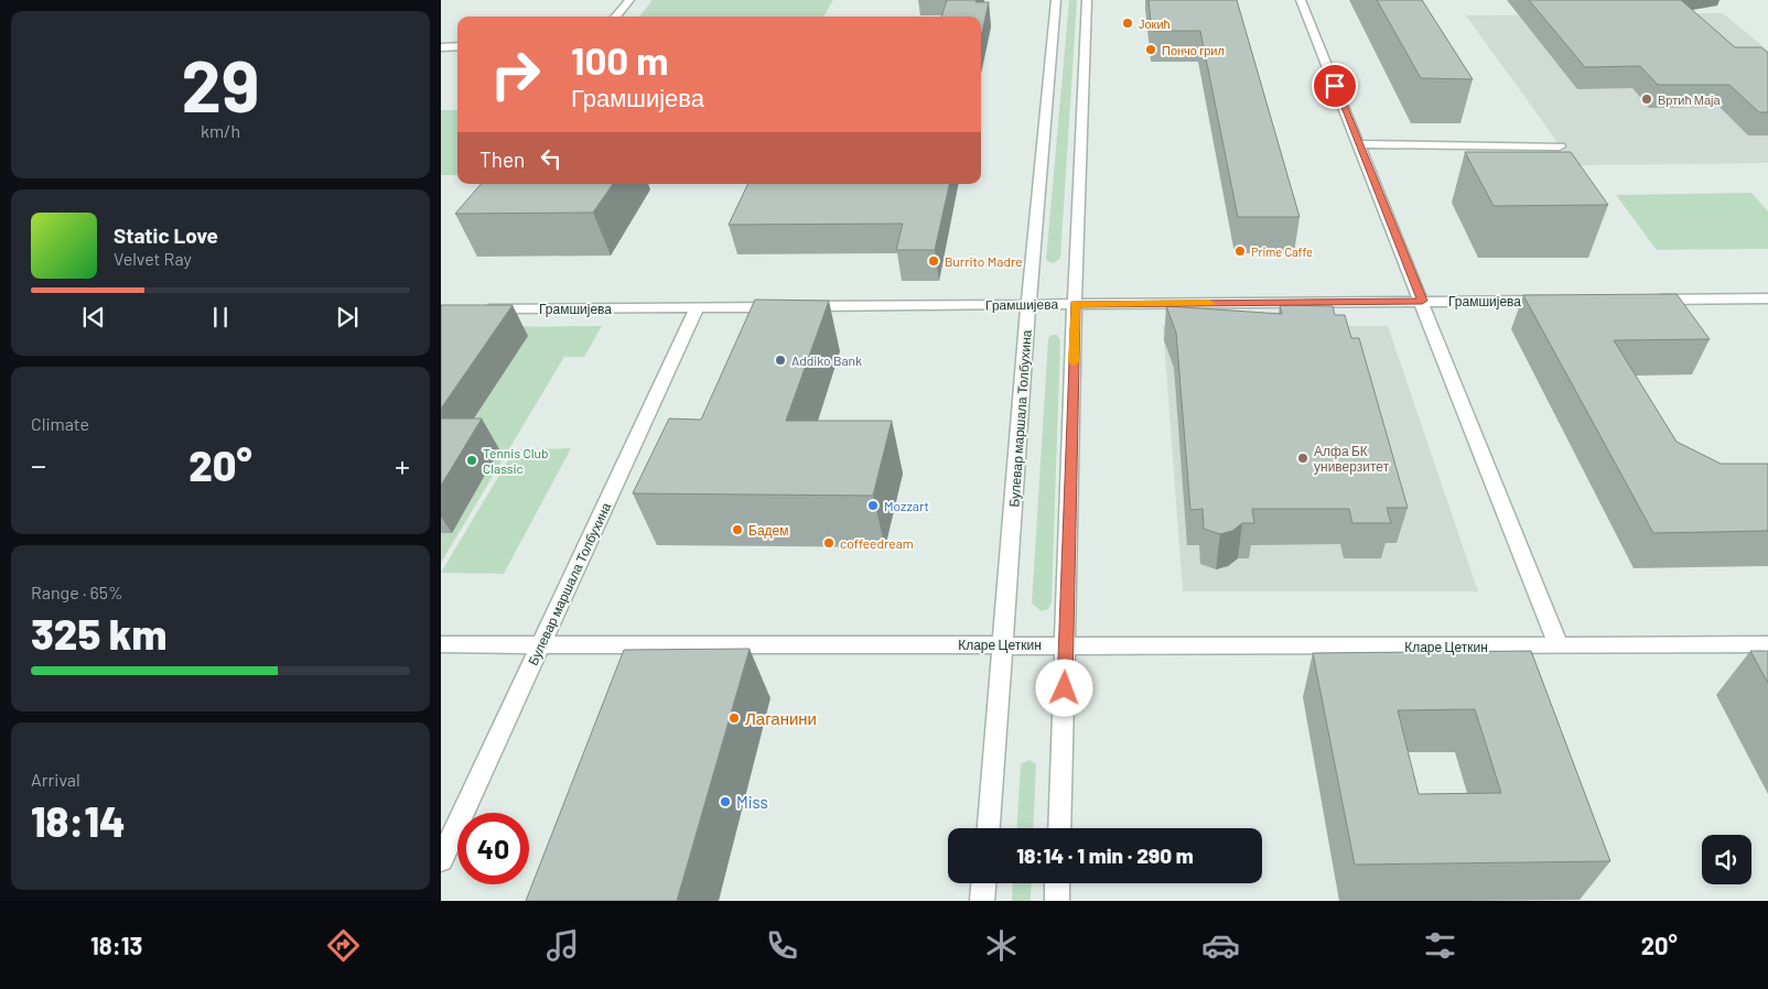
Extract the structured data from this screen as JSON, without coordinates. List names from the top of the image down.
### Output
{
  "streets": {
    "street": ["Грамшијева", "Булевар маршала Толбухина", "Кларе Цеткин"]
  },
  "crossings": [
    ["Грамшијева", "Булевар маршала Толбухина"],
    ["Булевар маршала Толбухина", "Кларе Цеткин"]
  ],
  "places": [
    "Јокић",
    "Пончо грил",
    "Вртић Маја",
    "Prime Caffe",
    "Burrito Madre",
    "Addiko Bank",
    "Алфа БК универзитет",
    "Tennis Club Classic",
    "Mozzart",
    "Бадем",
    "coffeedream",
    "Лаганини",
    "Miss"
  ],
  "page": {
    "tile": [
      ["29", "km/h"],
      "Climate",
      ["Range · 65%", "325 km"],
      ["Arrival", "18:14"]
    ],
    "turn": ["100 m", "Грамшијева"],
    "then": "Then",
    "song": ["Static Love", "Velvet Ray"],
    "heat": ["−", "20°", "+"],
    "limit": "40",
    "trip": "18:14 · 1 min · 290 m",
    "tabs": ["18:13", "20°"]
  }
}
